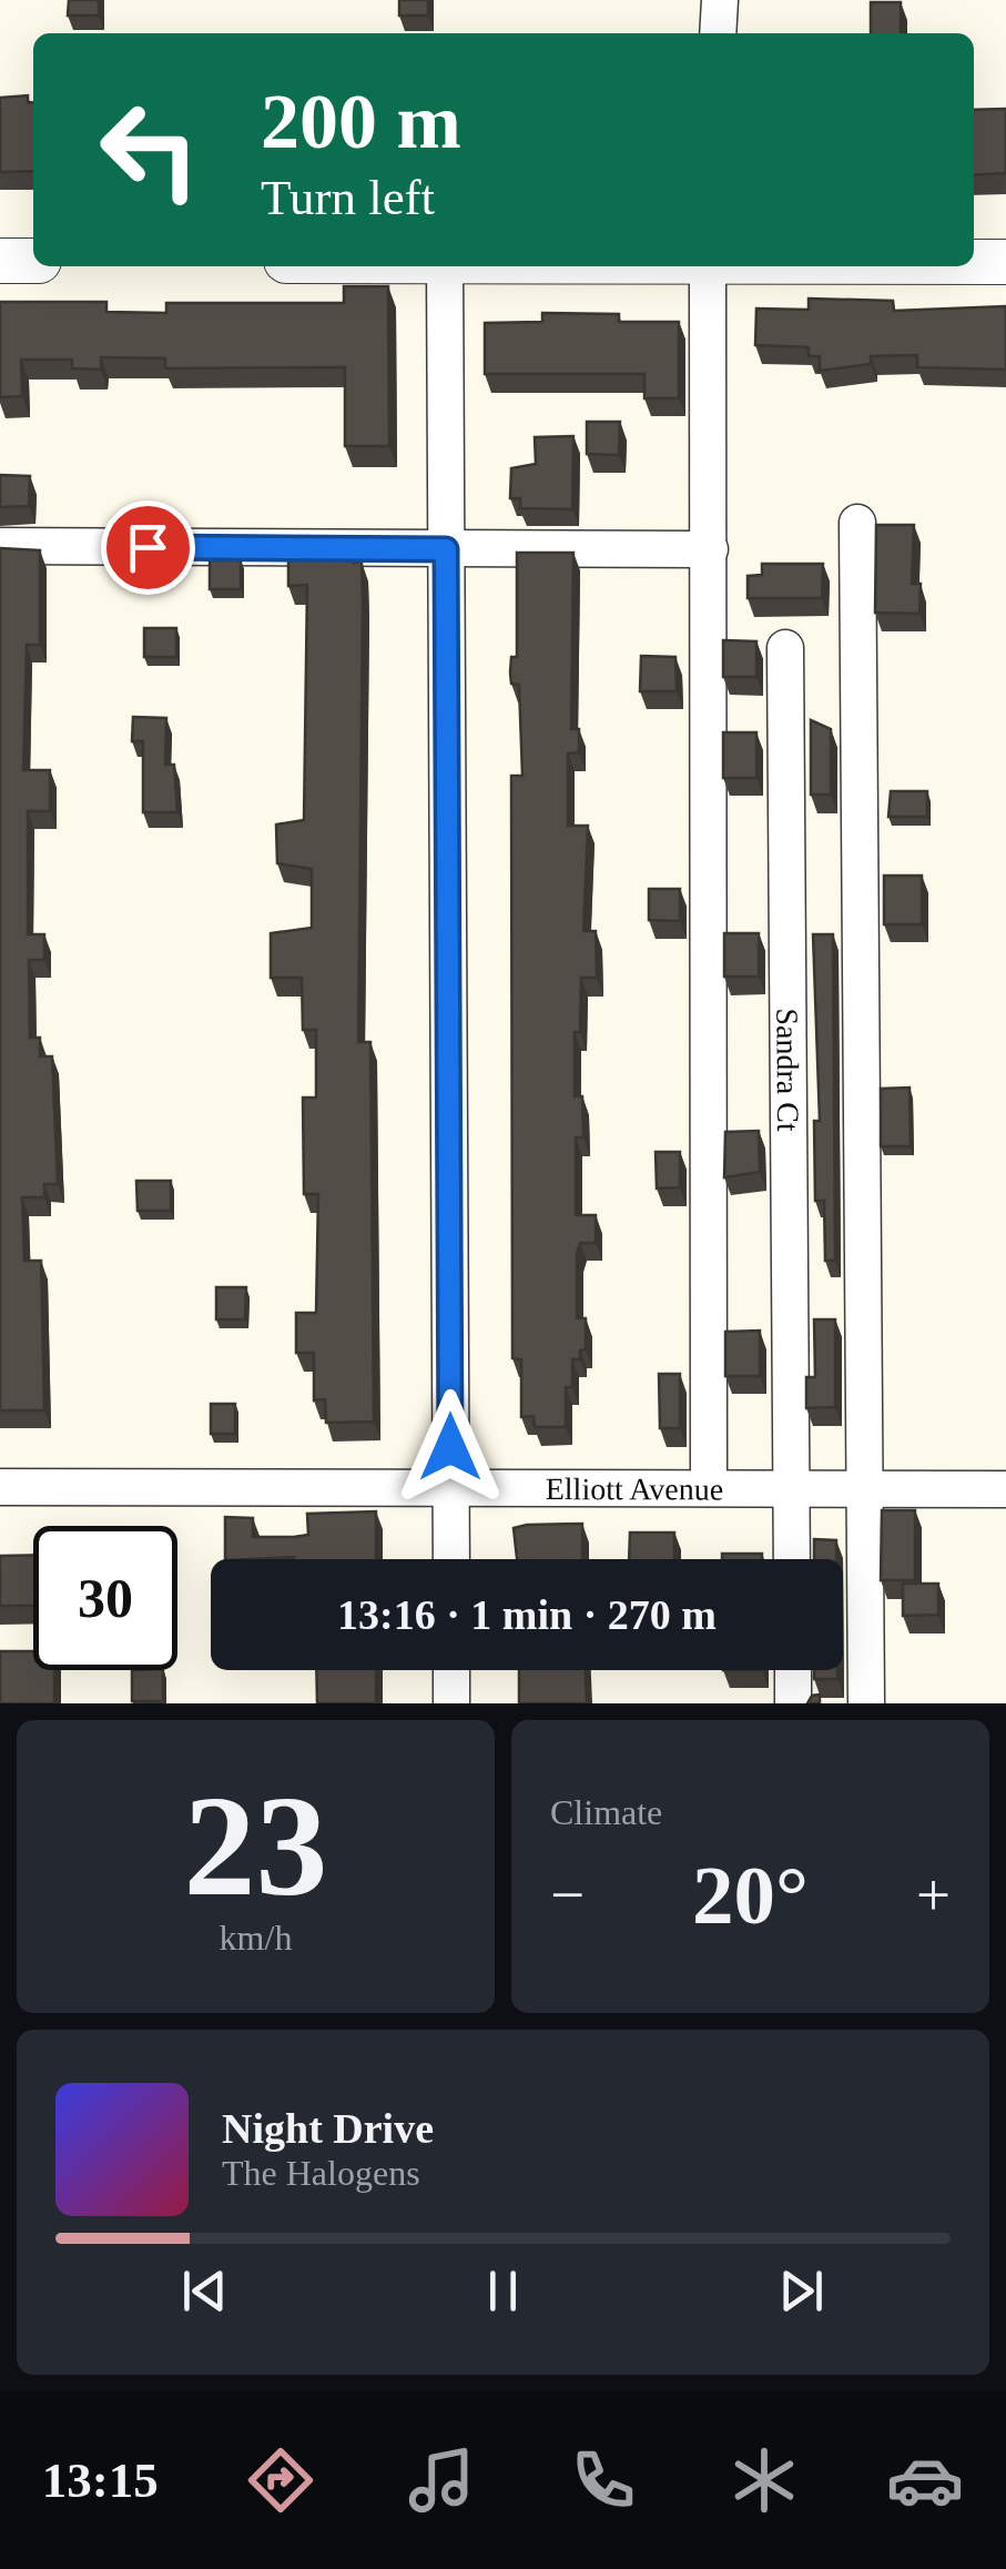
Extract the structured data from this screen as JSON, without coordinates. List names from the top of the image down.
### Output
{
  "streets": {
    "street": ["Sandra Ct", "Elliott Avenue"]
  },
  "crossings": [
    ["Sandra Ct", "Elliott Avenue"]
  ],
  "page": {
    "turn": ["200 m", "Turn left"],
    "limit": "30",
    "trip": "13:16 · 1 min · 270 m",
    "tile": [
      ["23", "km/h"],
      "Climate"
    ],
    "heat": ["−", "20°", "+"],
    "song": ["Night Drive", "The Halogens"],
    "tabs": "13:15"
  }
}
